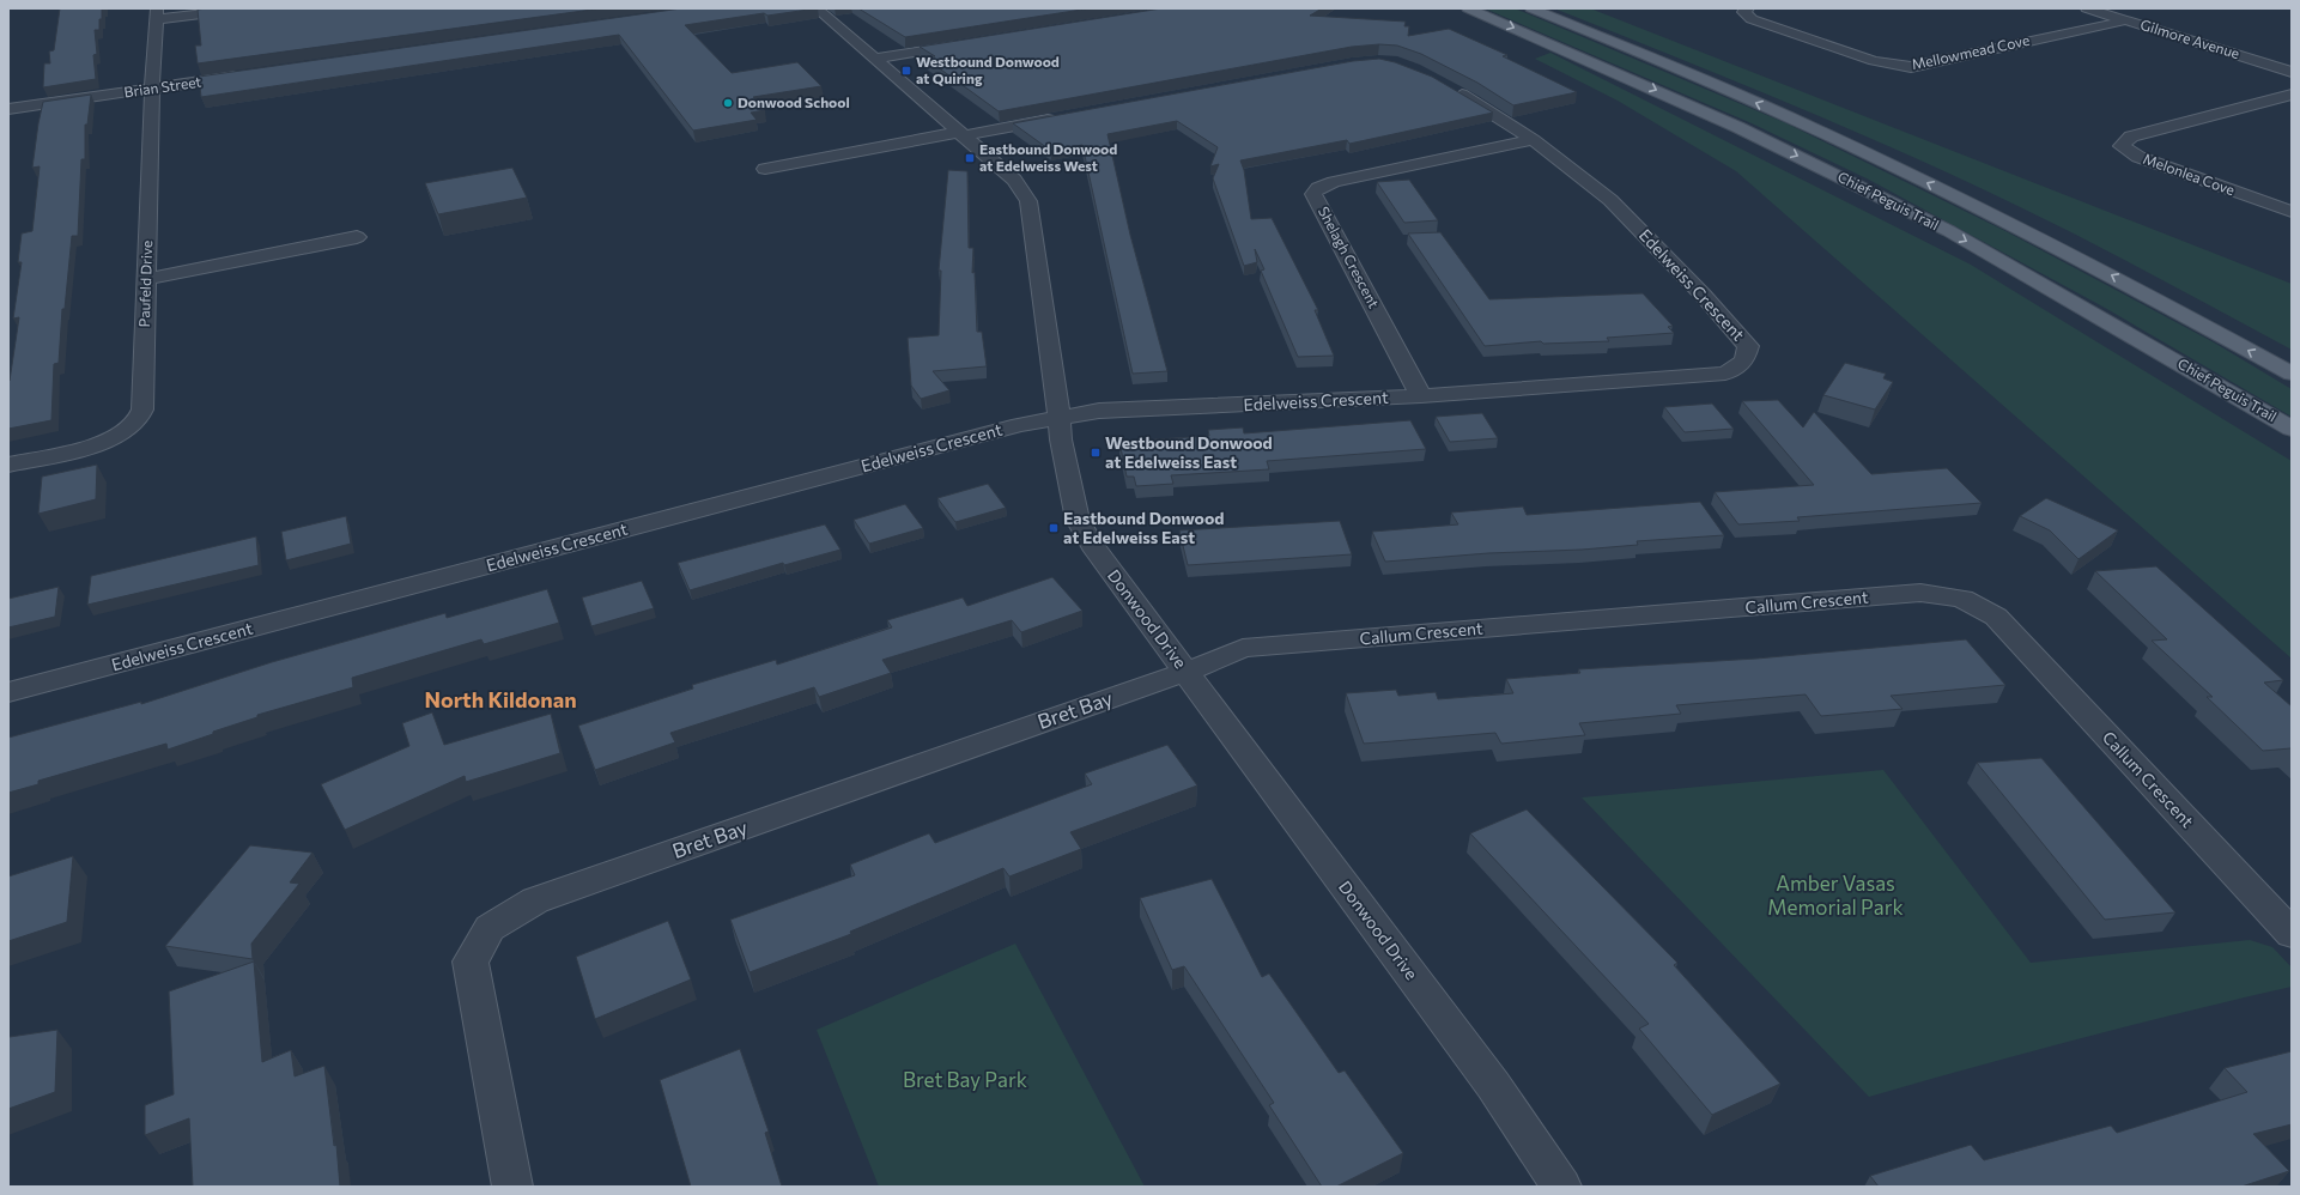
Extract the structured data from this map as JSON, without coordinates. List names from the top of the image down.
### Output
{
  "streets": {
    "main road": ["Chief Peguis Trail"],
    "street": [
      "Gilmore Avenue",
      "Mellowmead Cove",
      "Brian Street",
      "Melonlea Cove",
      "Shelagh Crescent",
      "Paufeld Drive",
      "Edelweiss Crescent",
      "Callum Crescent",
      "Donwood Drive",
      "Bret Bay"
    ]
  },
  "crossings": [
    ["Gilmore Avenue", "Mellowmead Cove"],
    ["Brian Street", "Paufeld Drive"],
    ["Shelagh Crescent", "Edelweiss Crescent"],
    ["Edelweiss Crescent", "Donwood Drive"],
    ["Callum Crescent", "Donwood Drive"],
    ["Callum Crescent", "Bret Bay"],
    ["Donwood Drive", "Bret Bay"]
  ],
  "districts": ["North Kildonan"],
  "parks": ["Amber Vasas Memorial Park", "Bret Bay Park"],
  "places": {
    "transit": [
      "Westbound Donwood at Quiring",
      "Eastbound Donwood at Edelweiss West",
      "Westbound Donwood at Edelweiss East",
      "Eastbound Donwood at Edelweiss East"
    ],
    "other": ["Donwood School"]
  }
}
